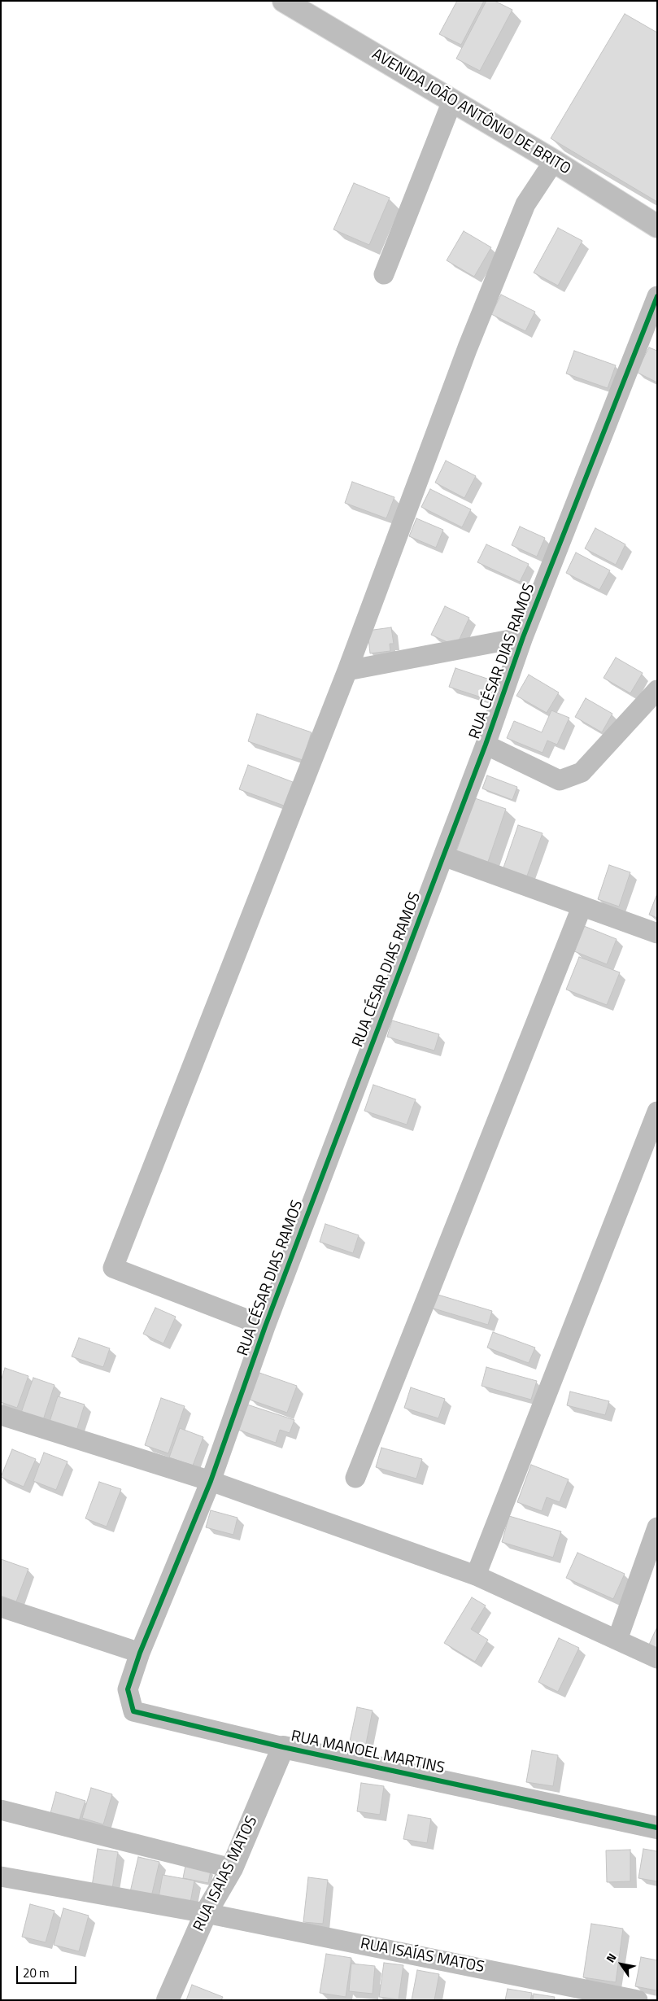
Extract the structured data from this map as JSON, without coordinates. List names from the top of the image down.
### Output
{
  "streets": {
    "street": [
      "AVENIDA JOÃO ANTÔNIO DE BRITO",
      "RUA CÉSAR DIAS RAMOS",
      "RUA MANOEL MARTINS",
      "RUA ISAIAS MATOS",
      "RUA ISAÍAS MATOS"
    ]
  },
  "crossings": [
    ["RUA CÉSAR DIAS RAMOS", "RUA MANOEL MARTINS"],
    ["RUA MANOEL MARTINS", "RUA ISAIAS MATOS"],
    ["RUA ISAIAS MATOS", "RUA ISAÍAS MATOS"]
  ],
  "scale_bar": "20 m",
  "north": "top left"
}
